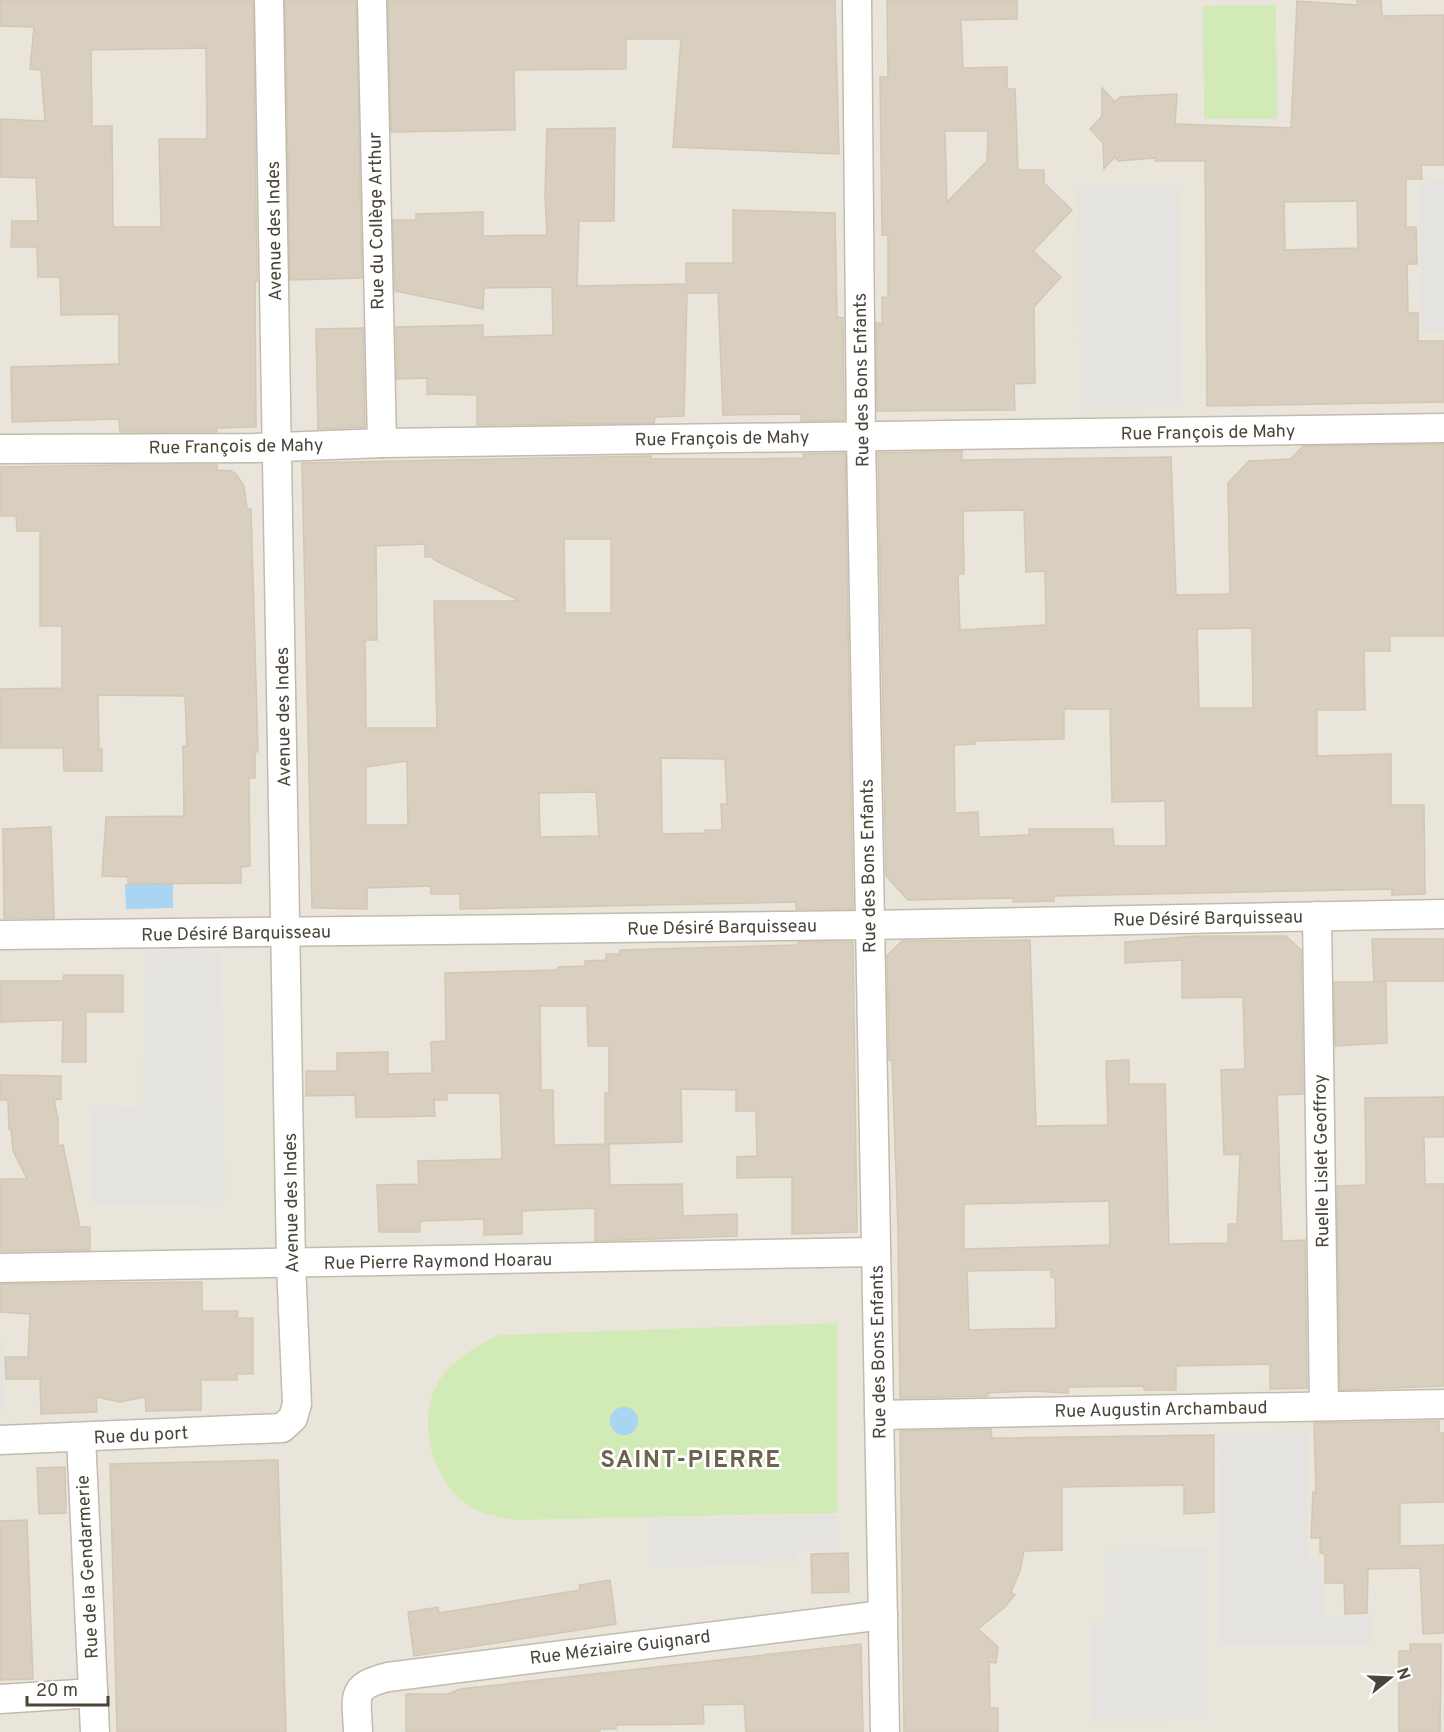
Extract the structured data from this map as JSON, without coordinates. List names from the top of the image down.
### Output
{
  "streets": {
    "street": [
      "Rue du Collège Arthur",
      "Avenue des Indes",
      "Rue des Bons Enfants",
      "Rue François de Mahy",
      "Rue Désiré Barquisseau",
      "Ruelle Lislet Geoffroy",
      "Rue Pierre Raymond Hoarau",
      "Rue Augustin Archambaud",
      "Rue du port",
      "Rue de la Gendarmerie",
      "Rue Méziaire Guignard"
    ]
  },
  "crossings": [
    ["Rue du Collège Arthur", "Rue François de Mahy"],
    ["Avenue des Indes", "Rue François de Mahy"],
    ["Avenue des Indes", "Rue Désiré Barquisseau"],
    ["Avenue des Indes", "Rue Pierre Raymond Hoarau"],
    ["Avenue des Indes", "Rue du port"],
    ["Rue des Bons Enfants", "Rue François de Mahy"],
    ["Rue des Bons Enfants", "Rue Désiré Barquisseau"],
    ["Rue des Bons Enfants", "Rue Pierre Raymond Hoarau"],
    ["Rue des Bons Enfants", "Rue Augustin Archambaud"],
    ["Rue des Bons Enfants", "Rue Méziaire Guignard"],
    ["Rue Désiré Barquisseau", "Ruelle Lislet Geoffroy"],
    ["Ruelle Lislet Geoffroy", "Rue Augustin Archambaud"],
    ["Rue du port", "Rue de la Gendarmerie"]
  ],
  "districts": ["SAINT-PIERRE"],
  "scale_bar": "20 m",
  "north": "right"
}
